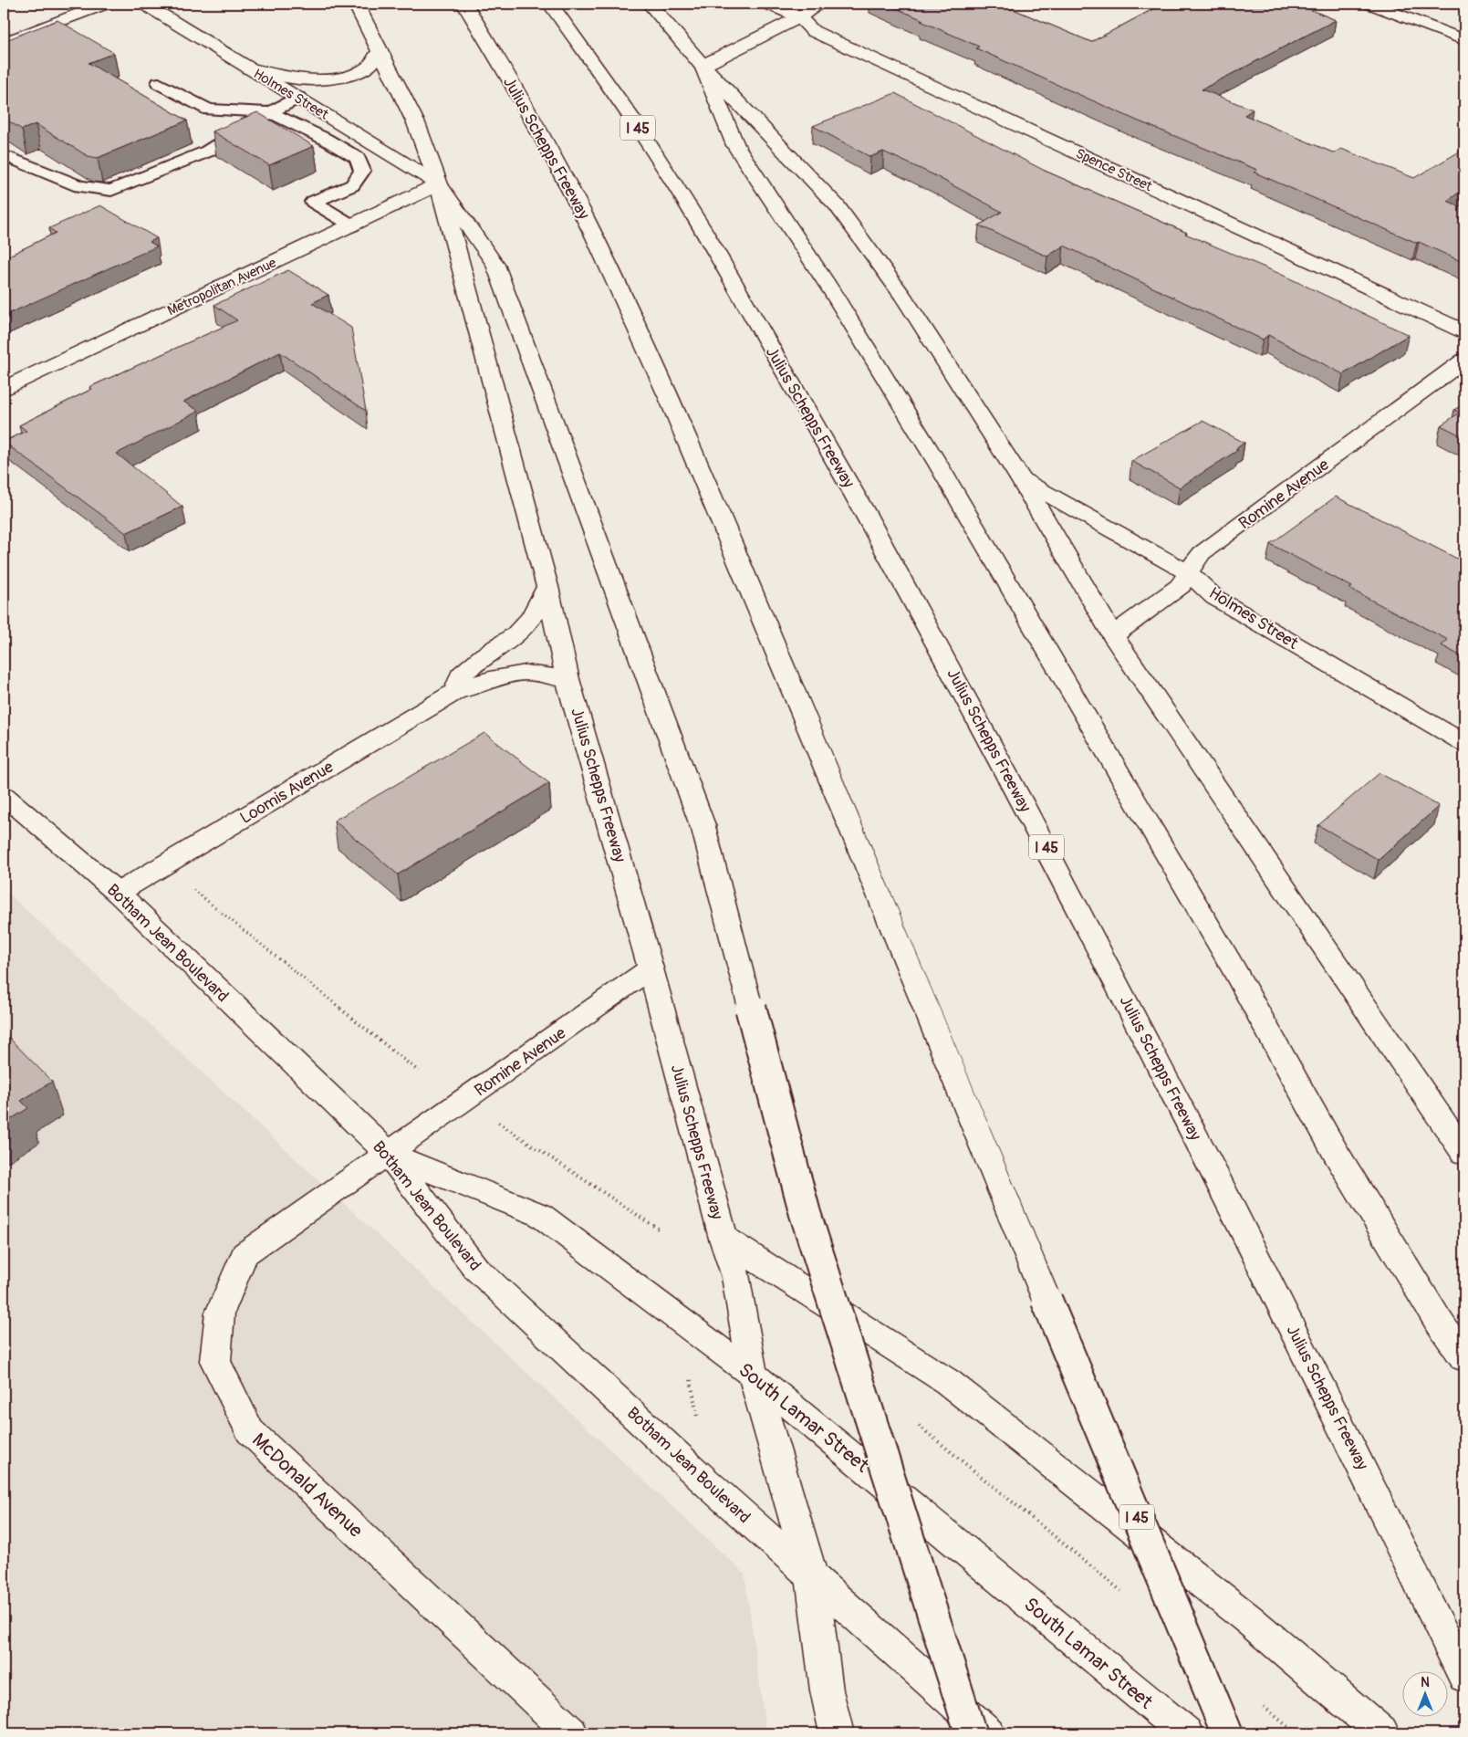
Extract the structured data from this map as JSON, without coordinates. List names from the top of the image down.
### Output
{
  "streets": {
    "main road": [
      "Holmes Street",
      "I 45",
      "Julius Schepps Freeway",
      "Spence Street",
      "Metropolitan Avenue",
      "Romine Avenue",
      "Loomis Avenue",
      "Botham Jean Boulevard",
      "South Lamar Street",
      "McDonald Avenue"
    ]
  },
  "crossings": [
    ["Holmes Street", "Julius Schepps Freeway"],
    ["Holmes Street", "Metropolitan Avenue"],
    ["Holmes Street", "Romine Avenue"],
    ["Julius Schepps Freeway", "Metropolitan Avenue"],
    ["Julius Schepps Freeway", "Romine Avenue"],
    ["Julius Schepps Freeway", "Loomis Avenue"],
    ["Julius Schepps Freeway", "Botham Jean Boulevard"],
    ["Julius Schepps Freeway", "South Lamar Street"],
    ["Romine Avenue", "Botham Jean Boulevard"],
    ["Romine Avenue", "South Lamar Street"],
    ["Romine Avenue", "McDonald Avenue"],
    ["Loomis Avenue", "Botham Jean Boulevard"],
    ["Botham Jean Boulevard", "South Lamar Street"],
    ["Botham Jean Boulevard", "McDonald Avenue"],
    ["South Lamar Street", "McDonald Avenue"]
  ],
  "north": "top"
}
